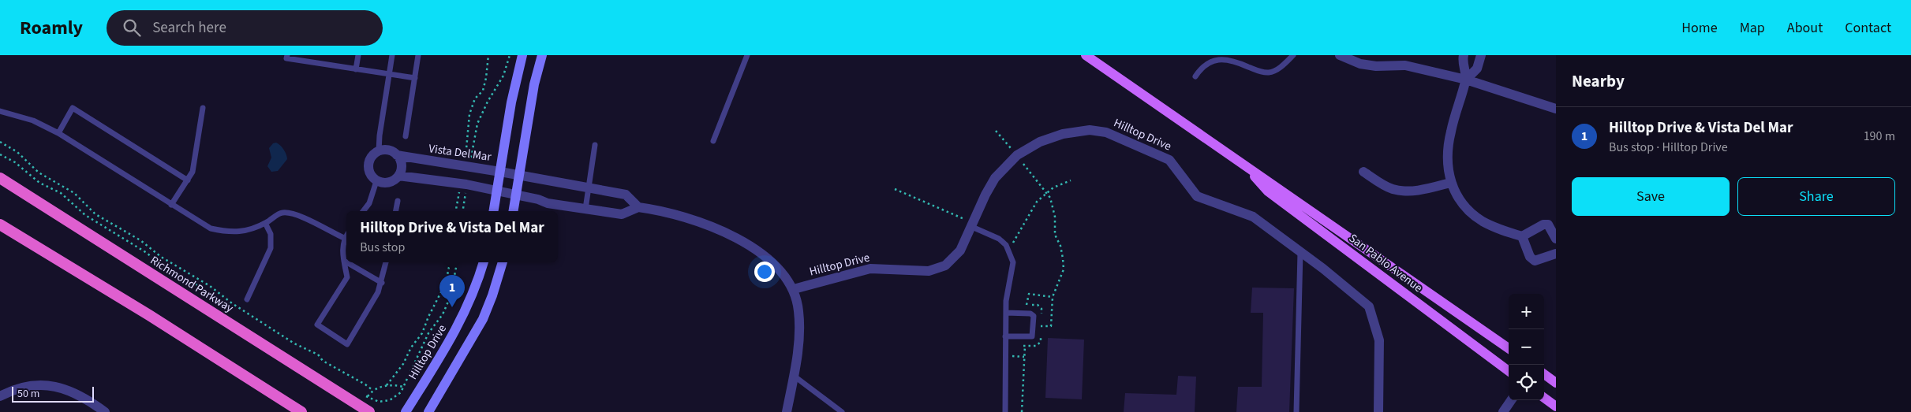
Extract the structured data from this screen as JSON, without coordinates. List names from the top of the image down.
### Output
{
  "streets": {
    "highway": ["Richmond Parkway"],
    "main road": ["Hilltop Drive", "San Pablo Avenue"],
    "street": ["Vista Del Mar"]
  },
  "scale_bar": "50 m",
  "page": {
    "header": "Roamly",
    "search": "Search here",
    "nav": [
      "Home",
      "Map",
      "About",
      "Contact"
    ],
    "heading": "Nearby",
    "list": [
      {
        "mark": "1",
        "name": "Hilltop Drive & Vista Del Mar",
        "note": "Bus stop · Hilltop Drive",
        "value": "190 m"
      }
    ],
    "buttons": ["Save", "Share"],
    "popup": ["Hilltop Drive & Vista Del Mar", "Bus stop"],
    "pins": "1",
    "map_buttons": ["+", "−"],
    "scale": "50 m"
  }
}
